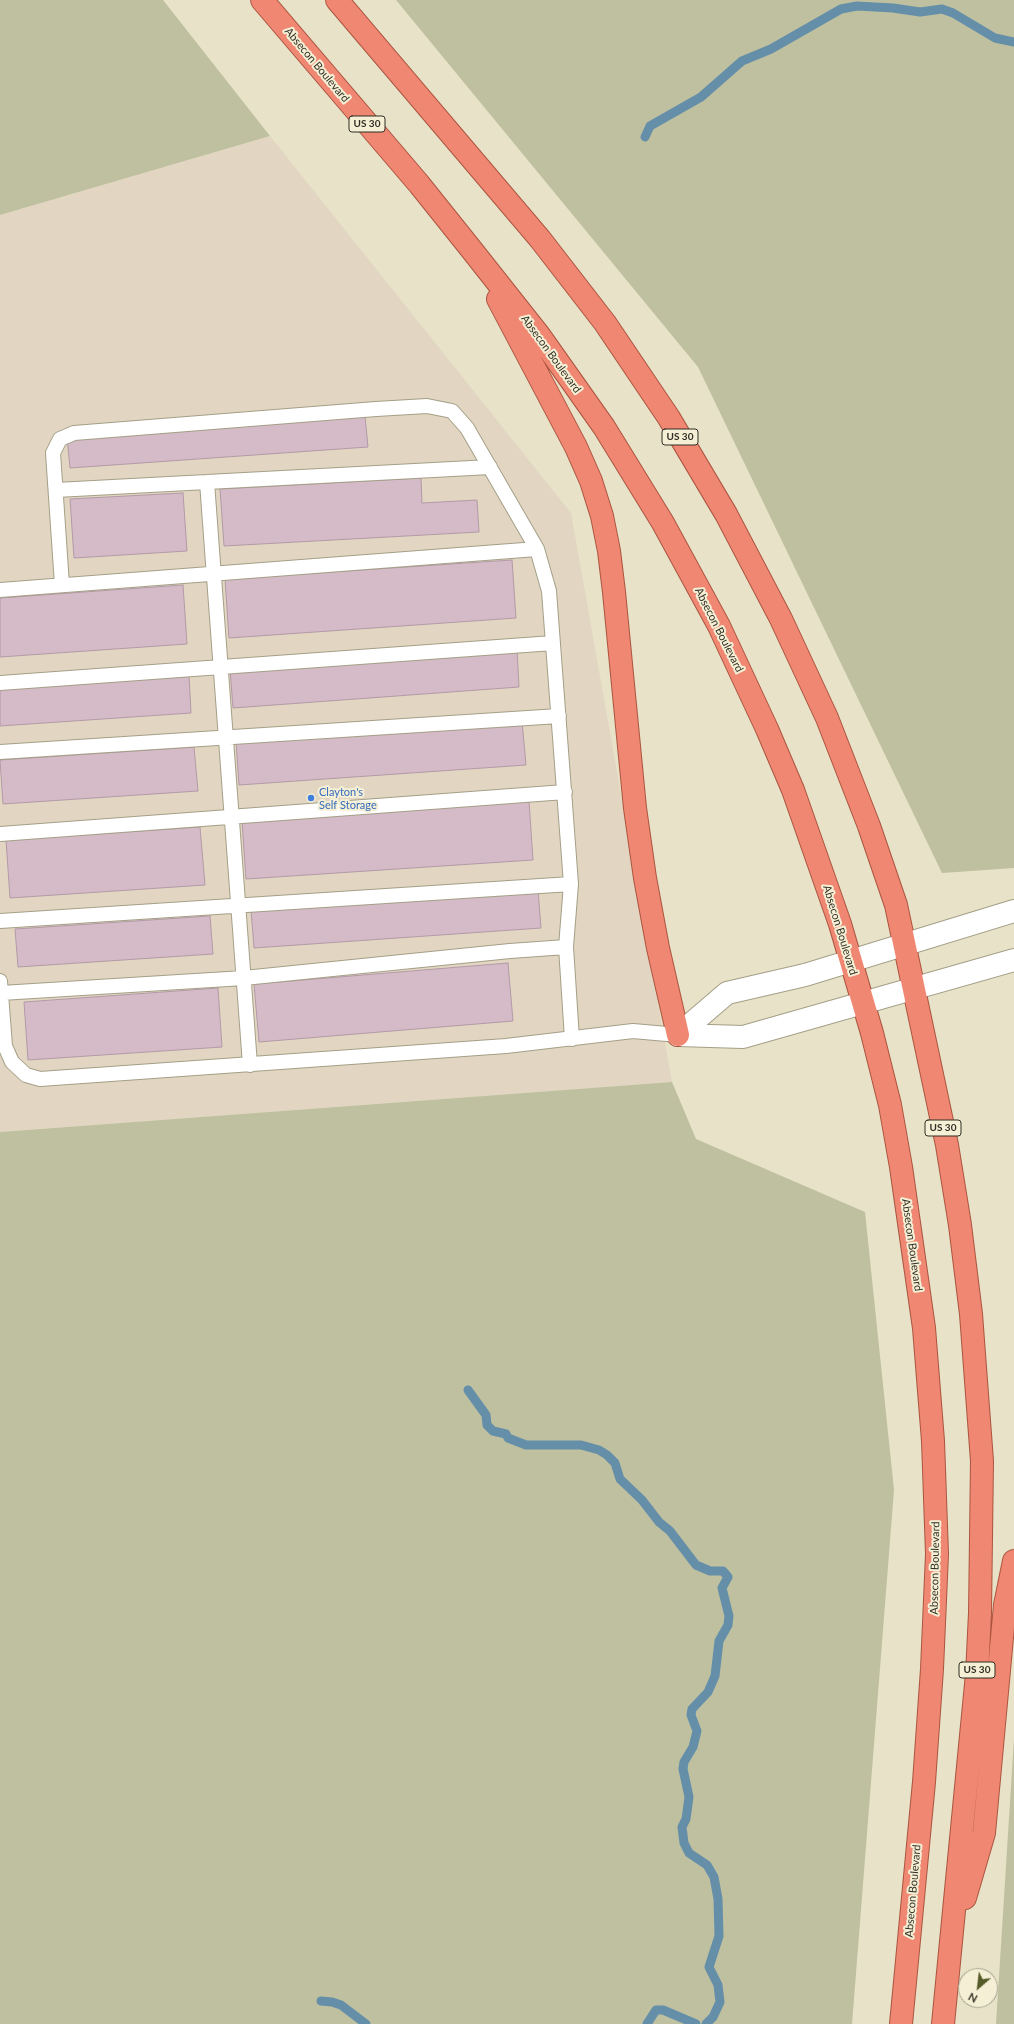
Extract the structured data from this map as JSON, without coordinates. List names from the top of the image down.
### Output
{
  "streets": {
    "highway": ["Absecon Boulevard", "US 30"]
  },
  "places": ["Clayton's Self Storage"],
  "north": "bottom left"
}
